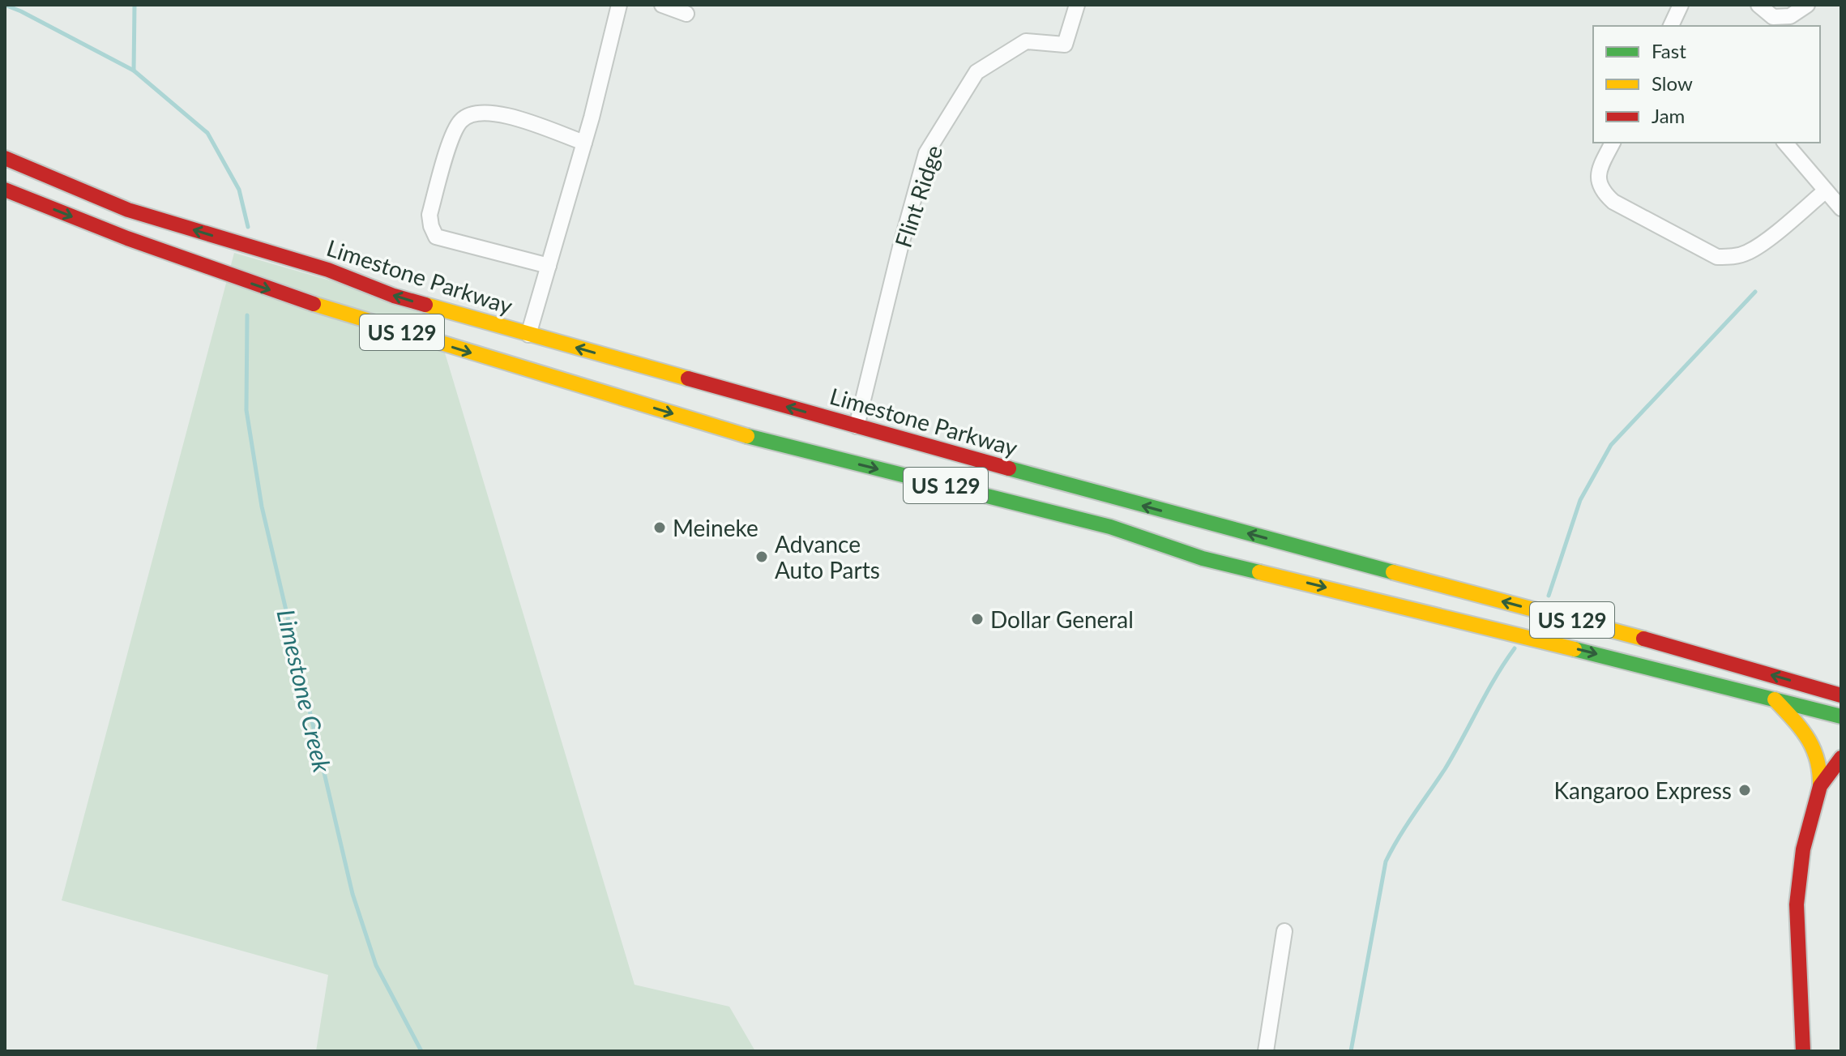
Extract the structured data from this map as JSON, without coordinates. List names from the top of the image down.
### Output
{
  "streets": {
    "main road": ["Limestone Parkway", "US 129"],
    "street": ["Flint Ridge"]
  },
  "crossings": [
    ["Flint Ridge", "Limestone Parkway"]
  ],
  "water": ["Limestone Creek"],
  "places": [
    "Meineke",
    "Advance Auto Parts",
    "Dollar General",
    "Kangaroo Express"
  ],
  "legend": ["Fast", "Slow", "Jam"]
}
